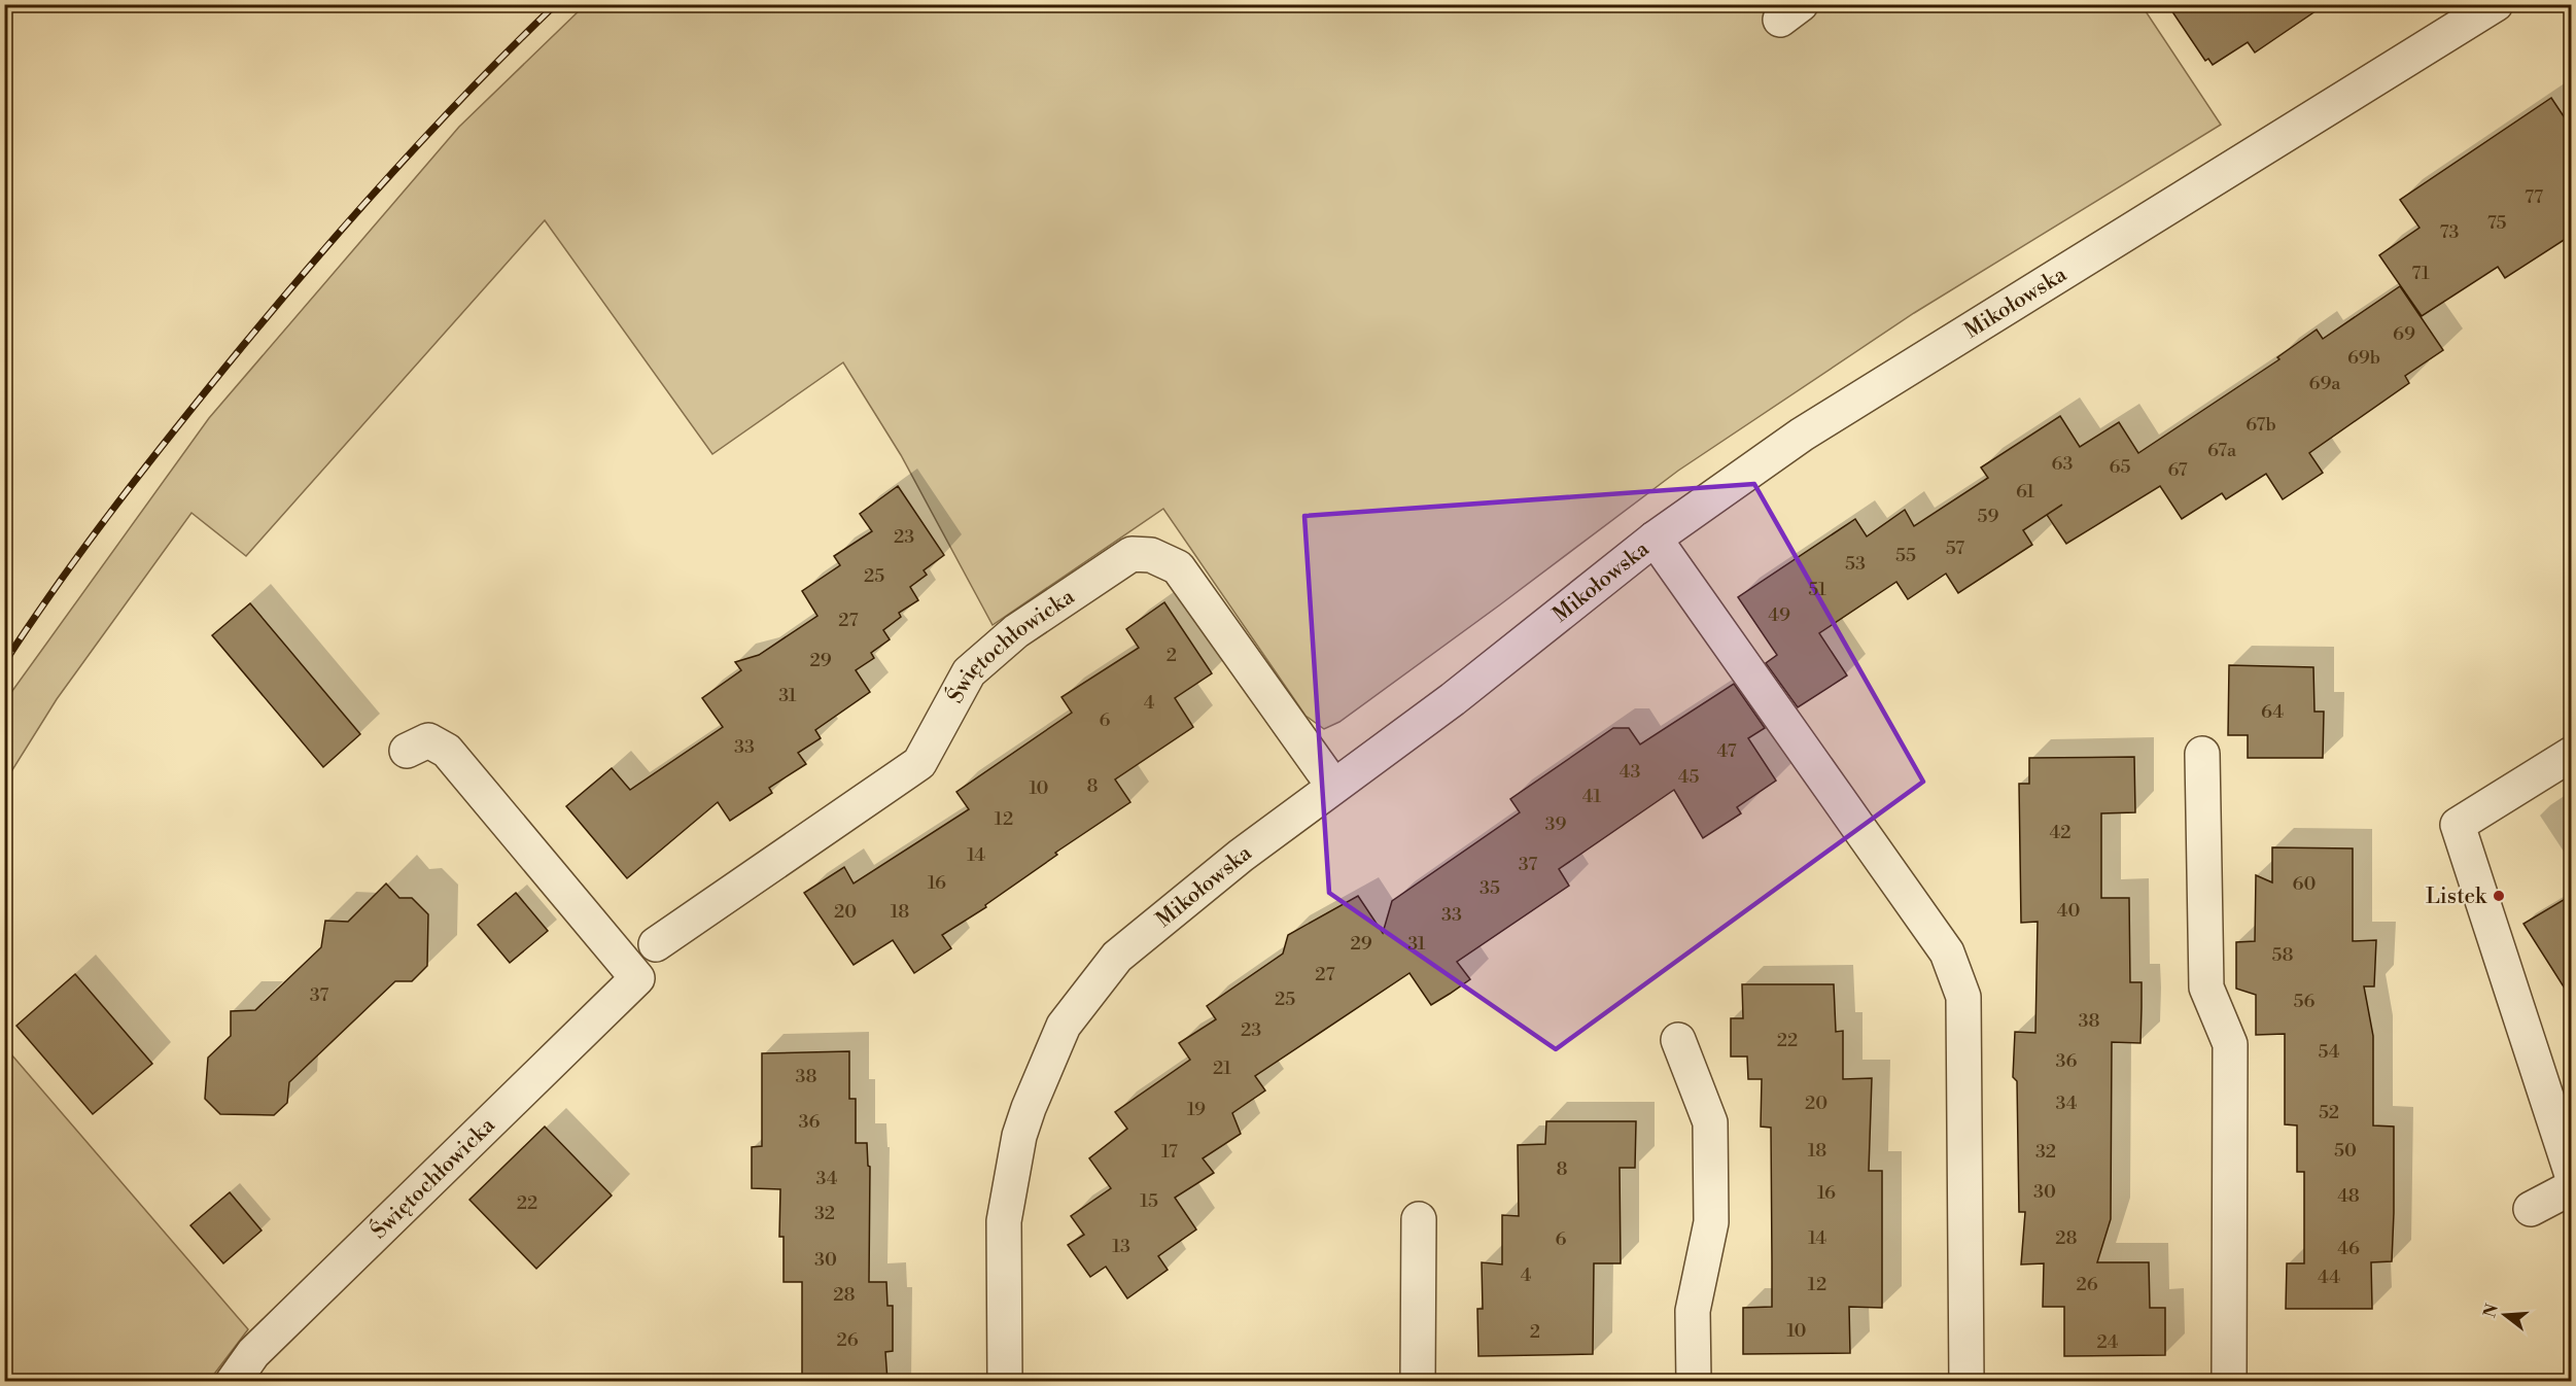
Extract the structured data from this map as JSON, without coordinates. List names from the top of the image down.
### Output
{
  "streets": {
    "street": ["Mikołowska", "Świętochłowicka"]
  },
  "crossings": [
    ["Mikołowska", "Świętochłowicka"]
  ],
  "places": ["Listek"],
  "house_numbers": [
    "77",
    "75",
    "73",
    "71",
    "69",
    "69b",
    "69a",
    "67b",
    "67a",
    "63",
    "65",
    "67",
    "61",
    "59",
    "23",
    "57",
    "55",
    "53",
    "25",
    "51",
    "49",
    "27",
    "2",
    "29",
    "31",
    "4",
    "64",
    "6",
    "33",
    "47",
    "43",
    "45",
    "8",
    "10",
    "41",
    "12",
    "39",
    "42",
    "14",
    "37",
    "16",
    "60",
    "35",
    "40",
    "20",
    "18",
    "33",
    "29",
    "31",
    "58",
    "27",
    "37",
    "25",
    "56",
    "38",
    "23",
    "22",
    "54",
    "36",
    "21",
    "38",
    "20",
    "34",
    "19",
    "52",
    "36",
    "18",
    "50",
    "17",
    "32",
    "8",
    "34",
    "30",
    "16",
    "48",
    "15",
    "22",
    "32",
    "14",
    "28",
    "6",
    "13",
    "46",
    "30",
    "4",
    "44",
    "12",
    "26",
    "28",
    "10",
    "2",
    "26",
    "24"
  ],
  "north": "left"
}
